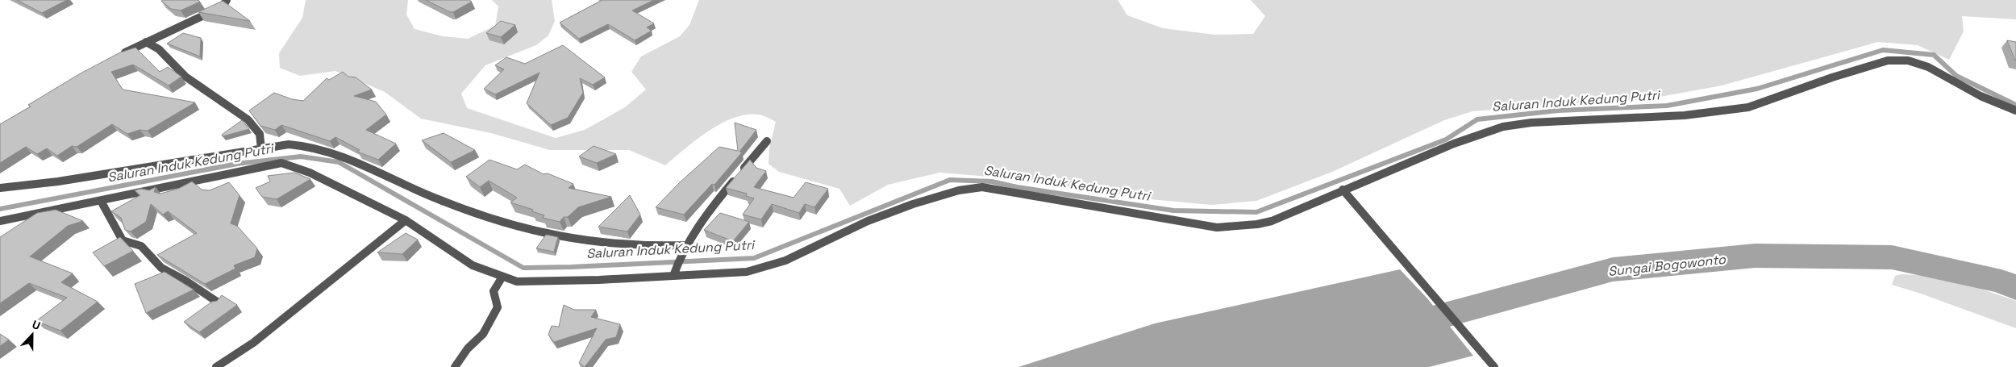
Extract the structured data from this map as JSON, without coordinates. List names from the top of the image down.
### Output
{
  "water": ["Saluran Induk Kedung Putri", "Sungai Bogowonto"],
  "north": "top"
}
